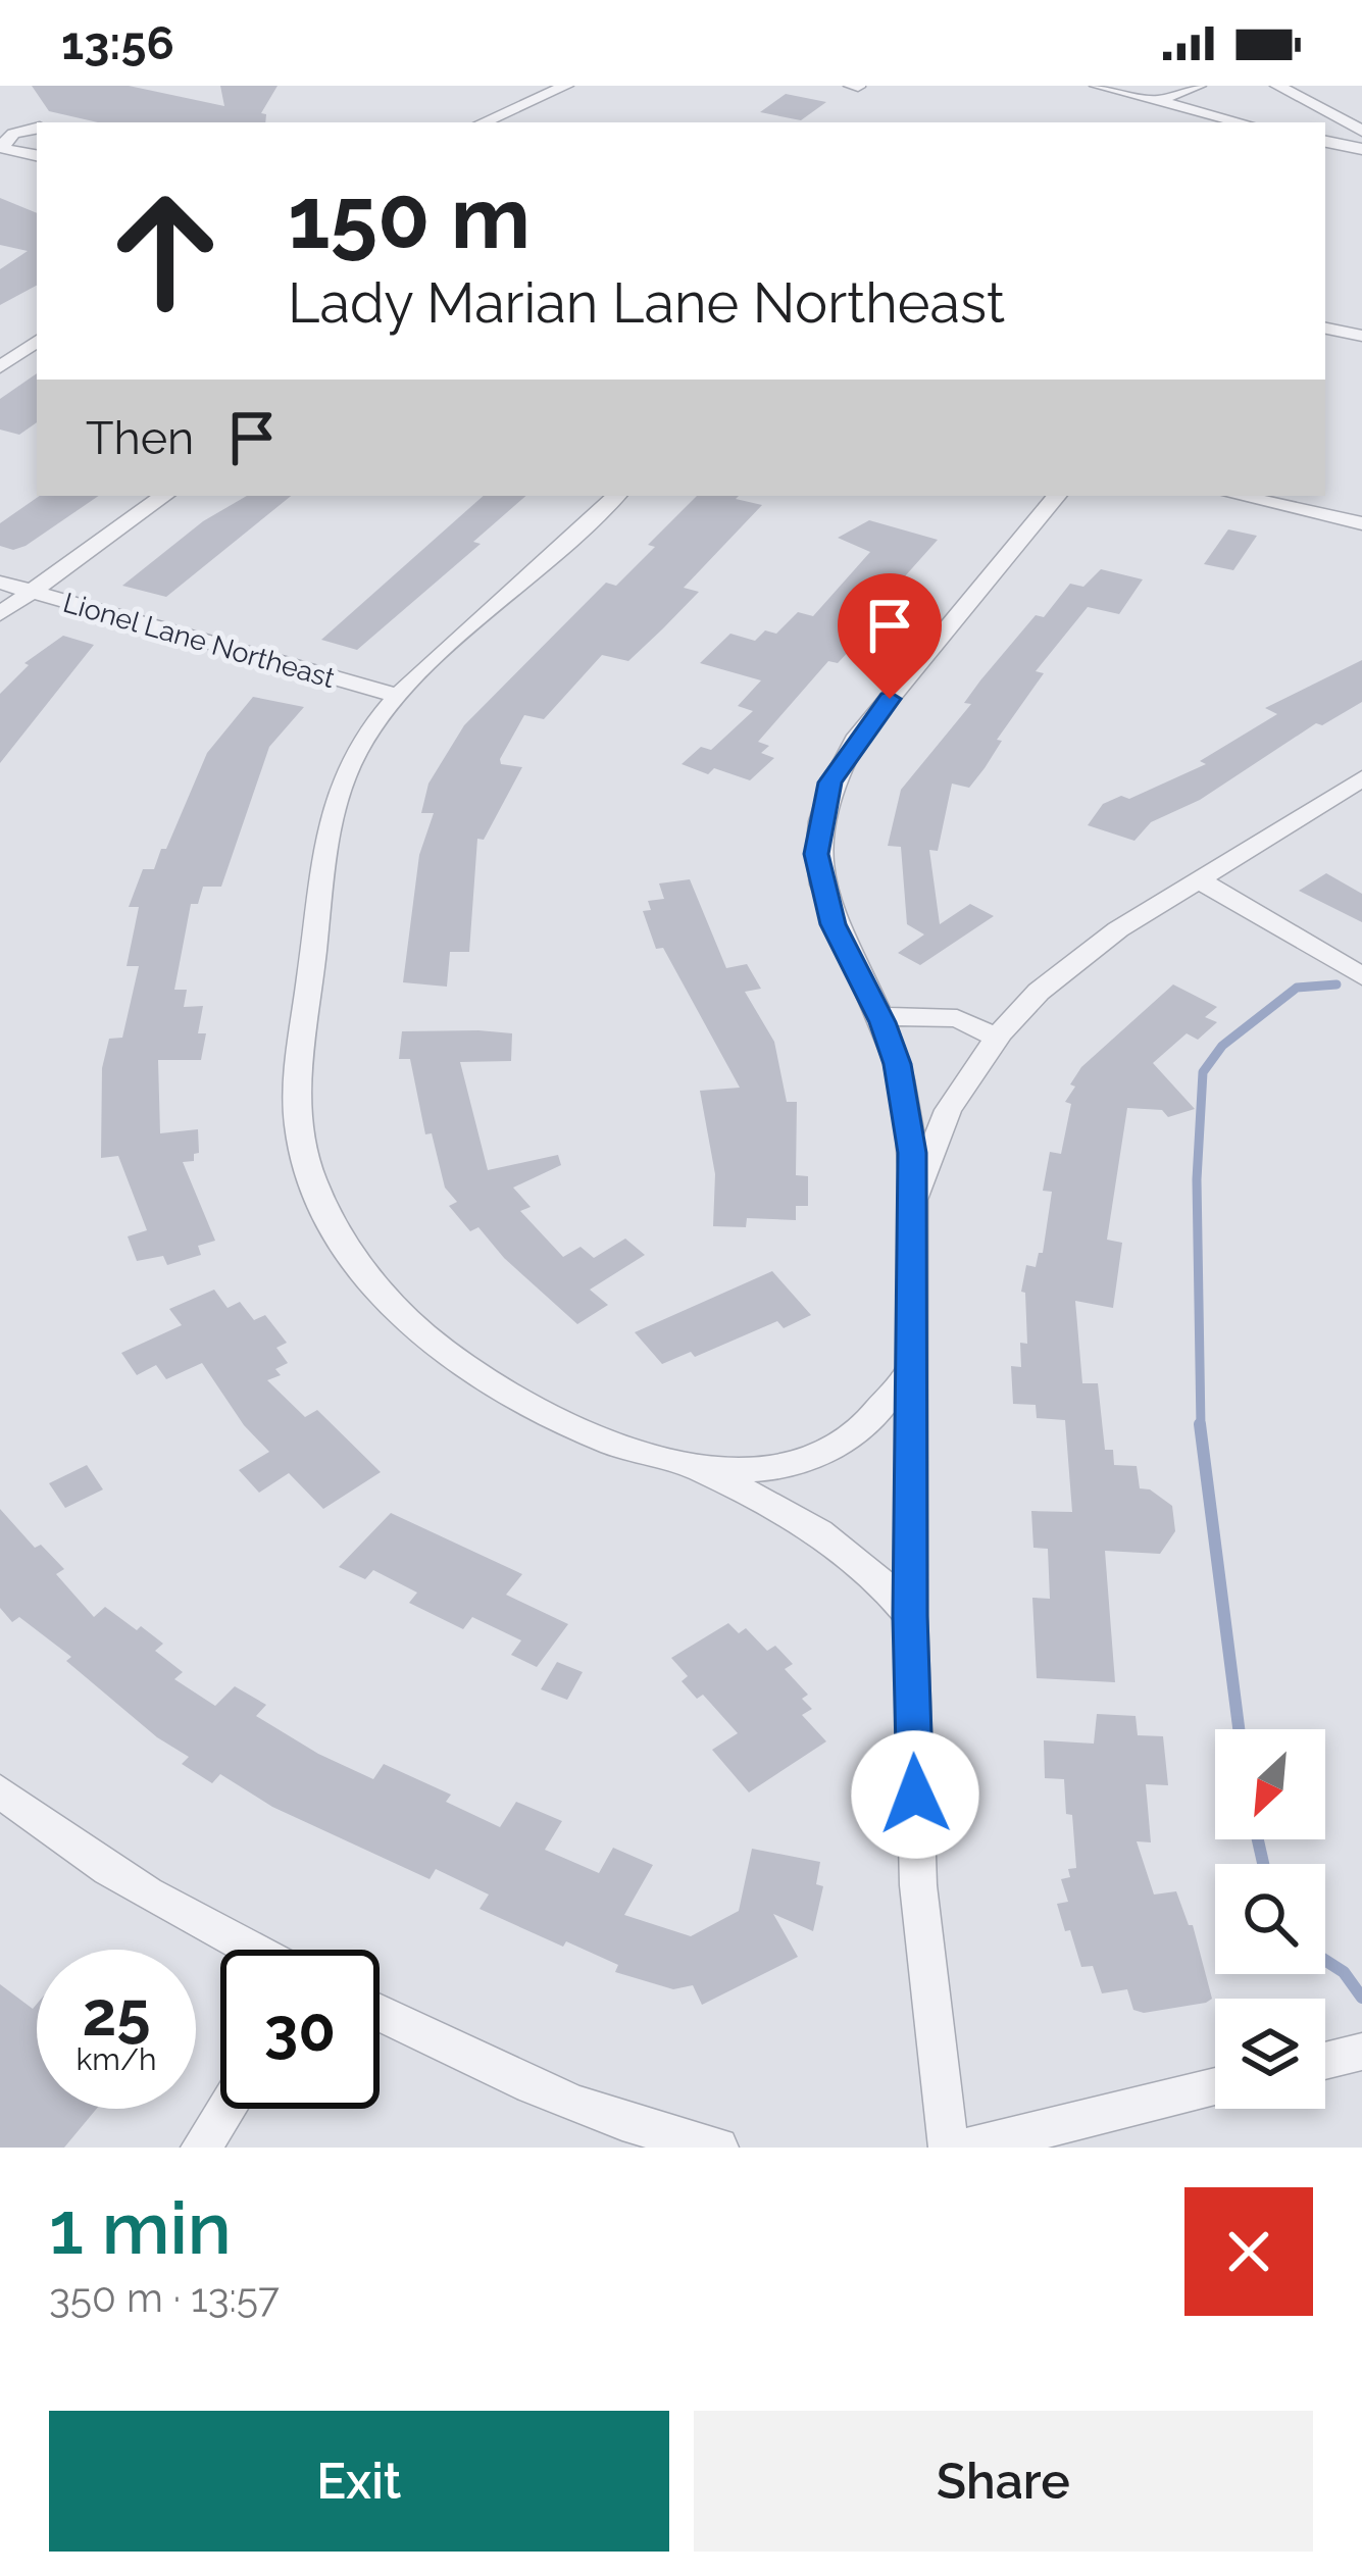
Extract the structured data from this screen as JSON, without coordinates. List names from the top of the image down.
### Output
{
  "streets": {
    "street": ["Lionel Lane Northeast"]
  },
  "north": "bottom left",
  "page": {
    "status": "13:56",
    "turn": ["150 m", "Lady Marian Lane Northeast"],
    "then": "Then",
    "speed": "25 km/h",
    "limit": "30",
    "heading": ["1 min", "350 m · 13:57"],
    "buttons": ["Exit", "Share"]
  }
}
